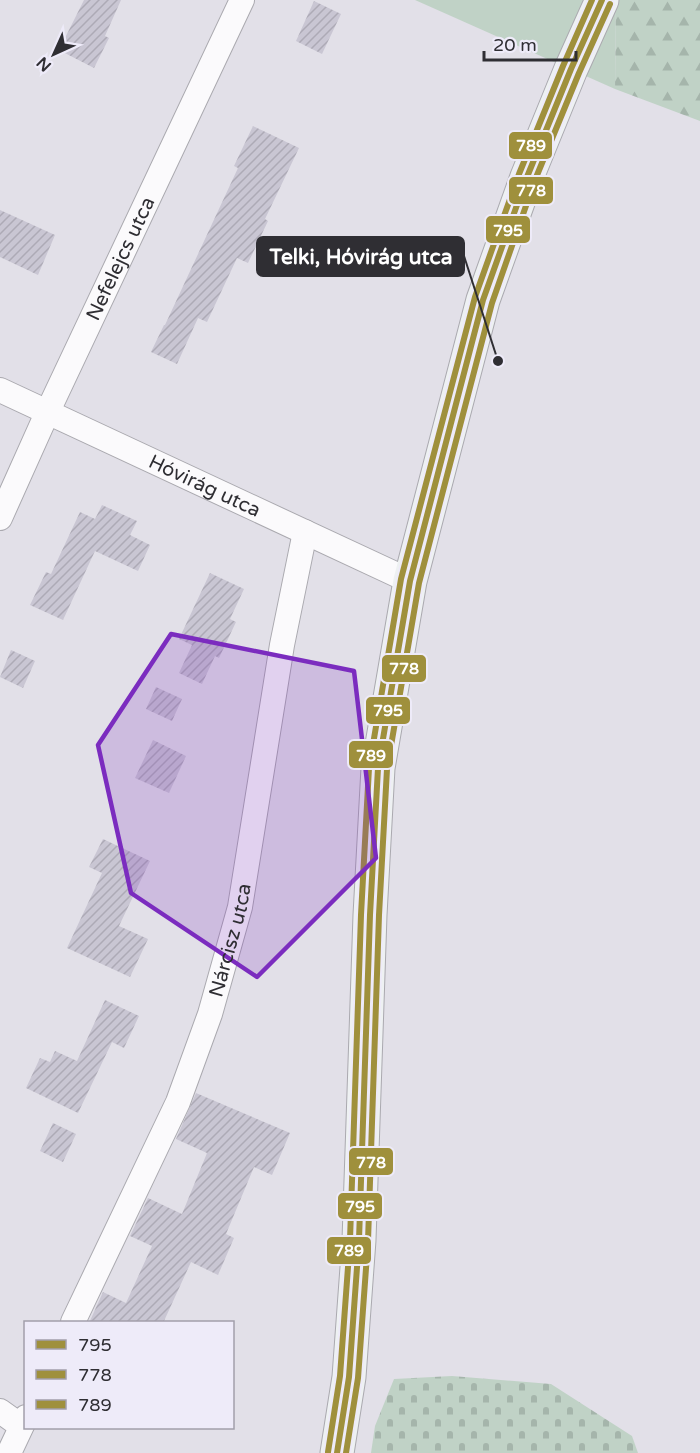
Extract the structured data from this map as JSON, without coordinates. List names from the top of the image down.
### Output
{
  "streets": {
    "street": ["Nefelejcs utca", "Hóvirág utca", "Nárcisz utca"]
  },
  "crossings": [
    ["Nefelejcs utca", "Hóvirág utca"],
    ["Hóvirág utca", "Nárcisz utca"]
  ],
  "places": ["Telki, Hóvirág utca"],
  "lines": ["transit line 795", "transit line 789", "transit line 778"],
  "legend": ["795", "778", "789"],
  "scale_bar": "20 m",
  "north": "bottom left"
}
